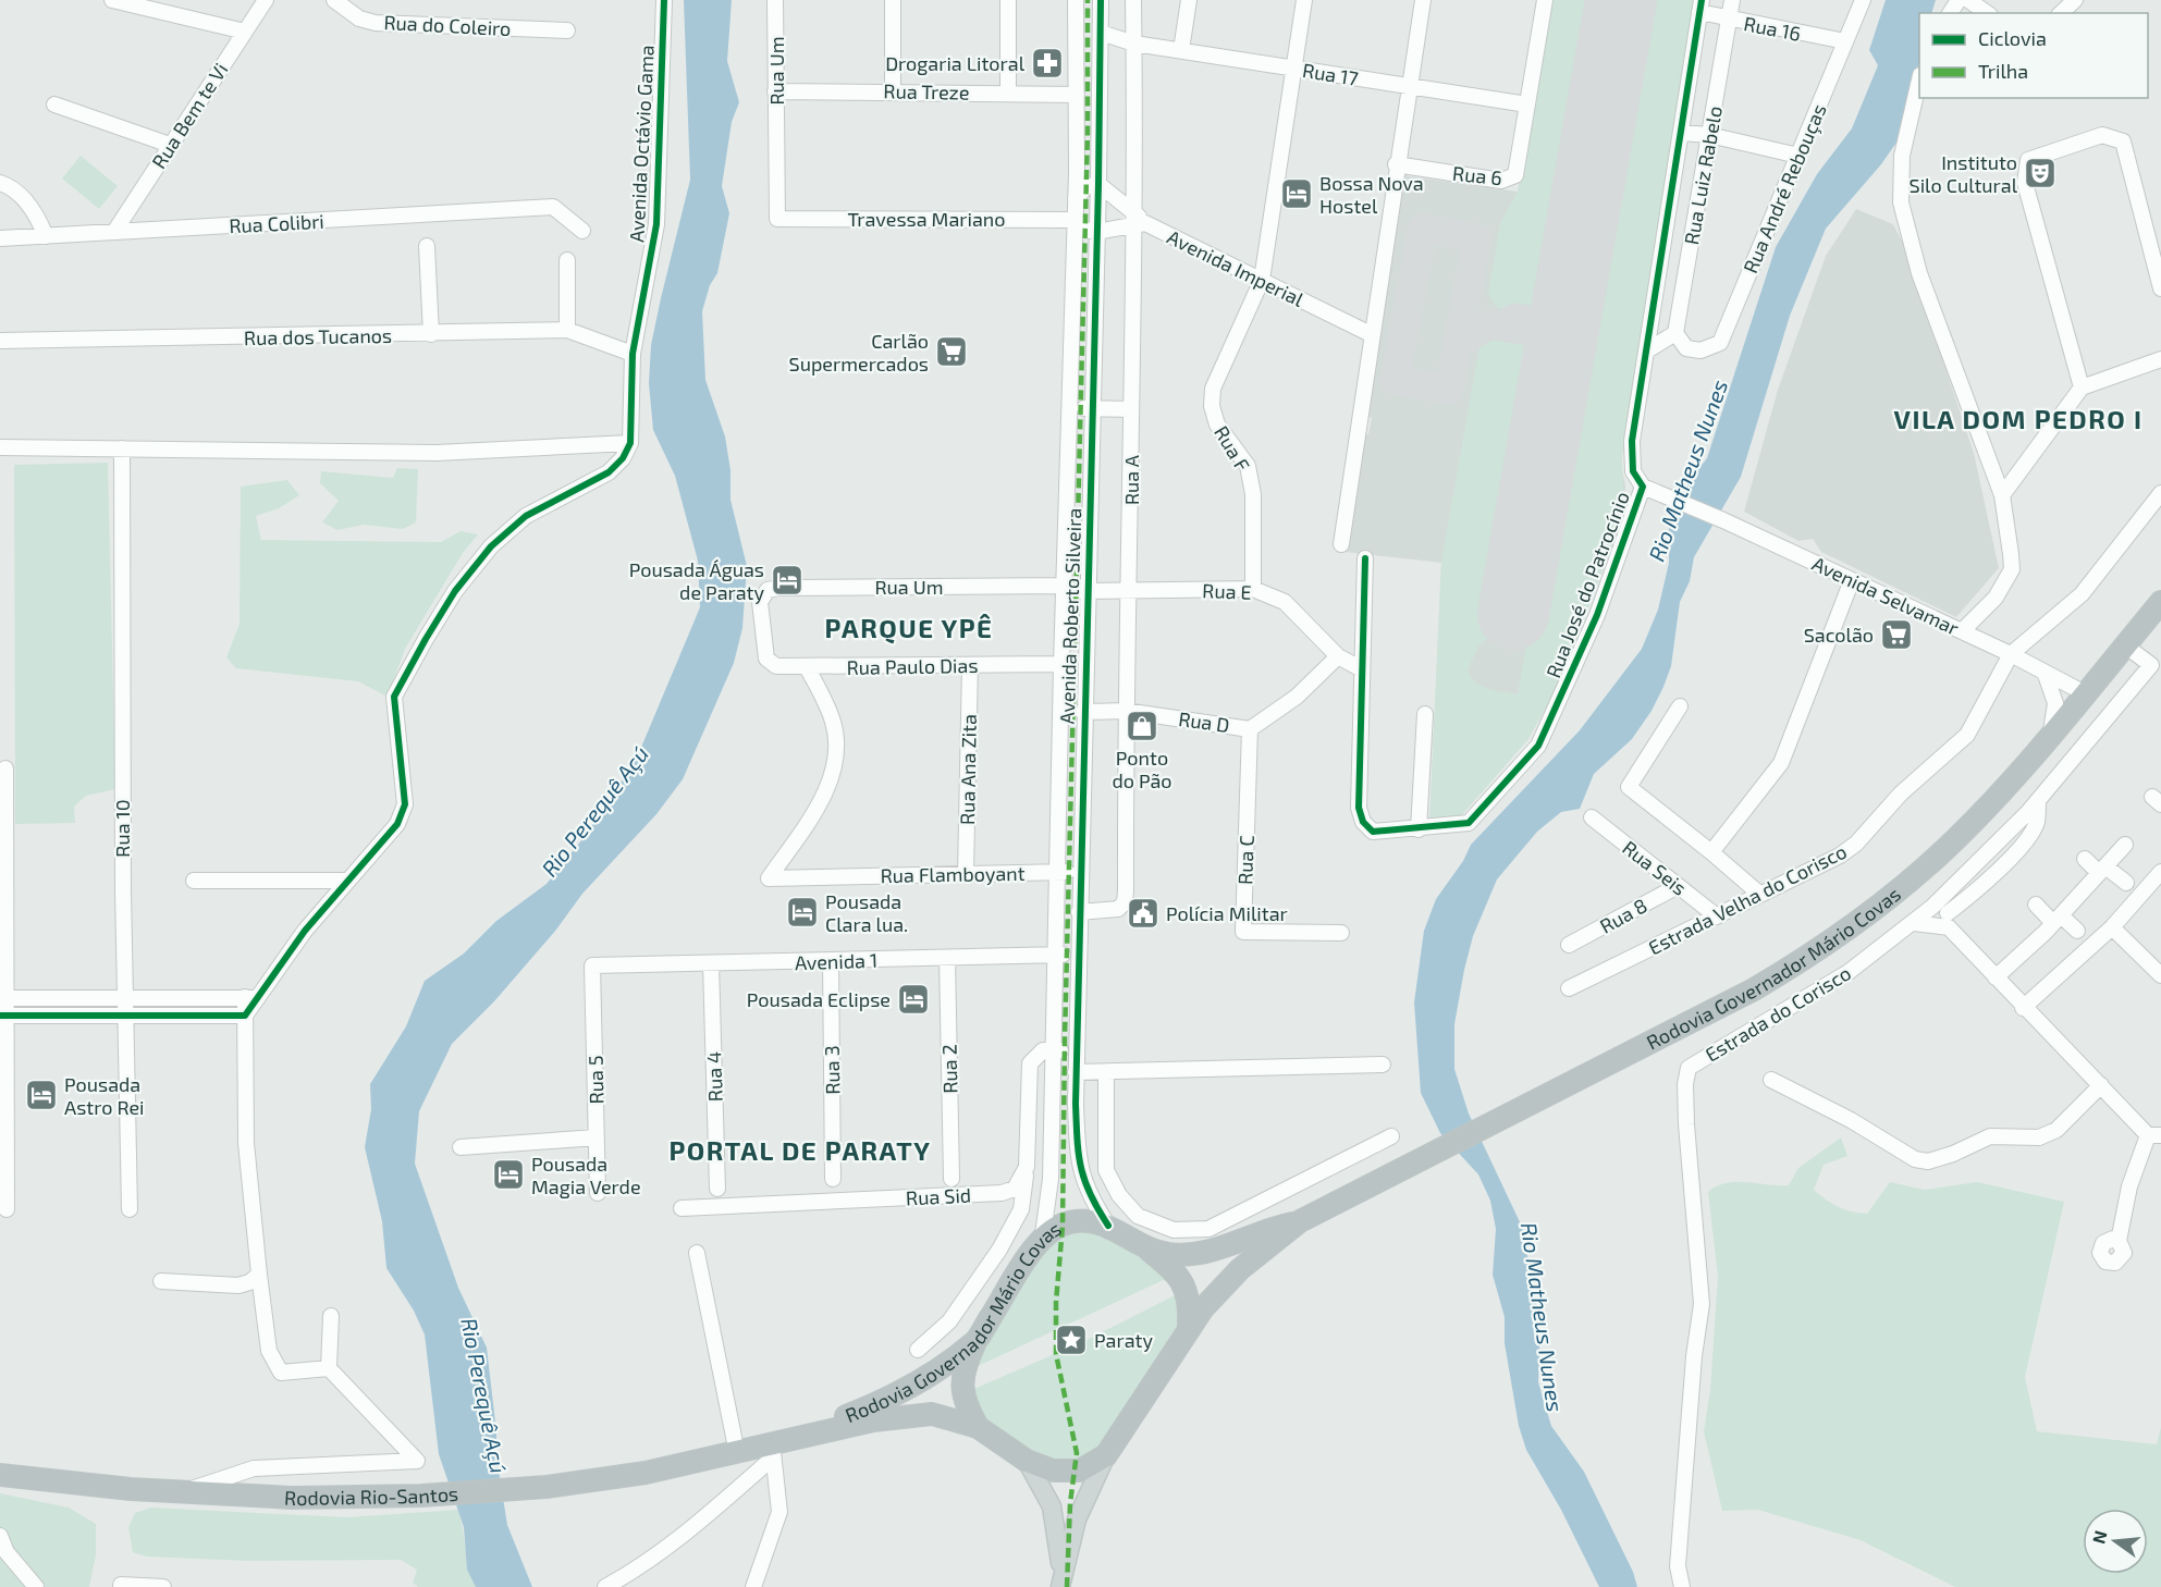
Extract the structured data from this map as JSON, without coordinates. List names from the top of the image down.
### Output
{
  "streets": {
    "highway": ["Rodovia Governador Mário Covas", "Rodovia Rio-Santos"],
    "street": [
      "Rua do Coleiro",
      "Rua 16",
      "Rua Um",
      "Rua 17",
      "Rua Treze",
      "Rua Bem te Vi",
      "Avenida Octávio Gama",
      "Rua 6",
      "Rua Luiz Rabelo",
      "Rua André Rebouças",
      "Travessa Mariano",
      "Rua Colibri",
      "Avenida Imperial",
      "Rua dos Tucanos",
      "Rua F",
      "Rua A",
      "Rua José do Patrocínio",
      "Rua E",
      "Avenida Selvamar",
      "Avenida Roberto Silveira",
      "Rua Paulo Dias",
      "Rua D",
      "Rua Ana Zita",
      "Rua 10",
      "Rua C",
      "Rua Seis",
      "Rua Flamboyant",
      "Estrada Velha do Corisco",
      "Rua 8",
      "Avenida 1",
      "Estrada do Corisco",
      "Rua 2",
      "Rua 3",
      "Rua 4",
      "Rua 5",
      "Rua Sid"
    ]
  },
  "crossings": [
    ["Rua 16", "Rua Luiz Rabelo"],
    ["Rua 16", "Rua André Rebouças"],
    ["Rua 16", "Rua José do Patrocínio"],
    ["Rua Um", "Rua Treze"],
    ["Rua Um", "Travessa Mariano"],
    ["Rua Um", "Rua E"],
    ["Rua Um", "Avenida Roberto Silveira"],
    ["Rua Um", "Rua Paulo Dias"],
    ["Rua 17", "Rua 6"],
    ["Rua 17", "Rua F"],
    ["Rua 17", "Rua A"],
    ["Rua Treze", "Avenida Roberto Silveira"],
    ["Rua Bem te Vi", "Rua Colibri"],
    ["Avenida Octávio Gama", "Rua dos Tucanos"],
    ["Rua Luiz Rabelo", "Rua André Rebouças"],
    ["Travessa Mariano", "Avenida Roberto Silveira"],
    ["Avenida Imperial", "Rua F"],
    ["Avenida Imperial", "Rua A"],
    ["Avenida Imperial", "Avenida Roberto Silveira"],
    ["Rua F", "Rua E"],
    ["Rua A", "Rua E"],
    ["Rua A", "Avenida Roberto Silveira"],
    ["Rua A", "Rua D"],
    ["Rua José do Patrocínio", "Rua E"],
    ["Rua José do Patrocínio", "Avenida Selvamar"],
    ["Rua E", "Avenida Roberto Silveira"],
    ["Rua E", "Rua D"],
    ["Avenida Selvamar", "Estrada Velha do Corisco"],
    ["Avenida Selvamar", "Rodovia Governador Mário Covas"],
    ["Avenida Roberto Silveira", "Rua Paulo Dias"],
    ["Avenida Roberto Silveira", "Rua D"],
    ["Avenida Roberto Silveira", "Rua Flamboyant"],
    ["Avenida Roberto Silveira", "Avenida 1"],
    ["Avenida Roberto Silveira", "Rodovia Governador Mário Covas"],
    ["Rua Paulo Dias", "Rua Ana Zita"],
    ["Rua Paulo Dias", "Rua Flamboyant"],
    ["Rua D", "Rua C"],
    ["Rua Ana Zita", "Rua Flamboyant"],
    ["Rua Seis", "Estrada Velha do Corisco"],
    ["Rua Seis", "Rua 8"],
    ["Avenida 1", "Rua 2"],
    ["Avenida 1", "Rua 3"],
    ["Avenida 1", "Rua 4"],
    ["Avenida 1", "Rua 5"],
    ["Rodovia Governador Mário Covas", "Rodovia Rio-Santos"]
  ],
  "districts": ["VILA DOM PEDRO I", "PARQUE YPÊ", "PORTAL DE PARATY"],
  "water": ["Rio Matheus Nunes", "Rio Perequê Açú"],
  "places": {
    "pharmacy": ["Drogaria Litoral"],
    "theatre": ["Instituto Silo Cultural"],
    "hotel": [
      "Bossa Nova Hostel",
      "Pousada Águas de Paraty",
      "Pousada Clara lua.",
      "Pousada Eclipse",
      "Pousada Astro Rei",
      "Pousada Magia Verde"
    ],
    "supermarket": ["Carlão Supermercados", "Sacolão"],
    "shop": ["Ponto do Pão"],
    "public building": ["Polícia Militar"],
    "place": ["Paraty"]
  },
  "legend": ["Ciclovia", "Trilha"],
  "north": "left"
}
